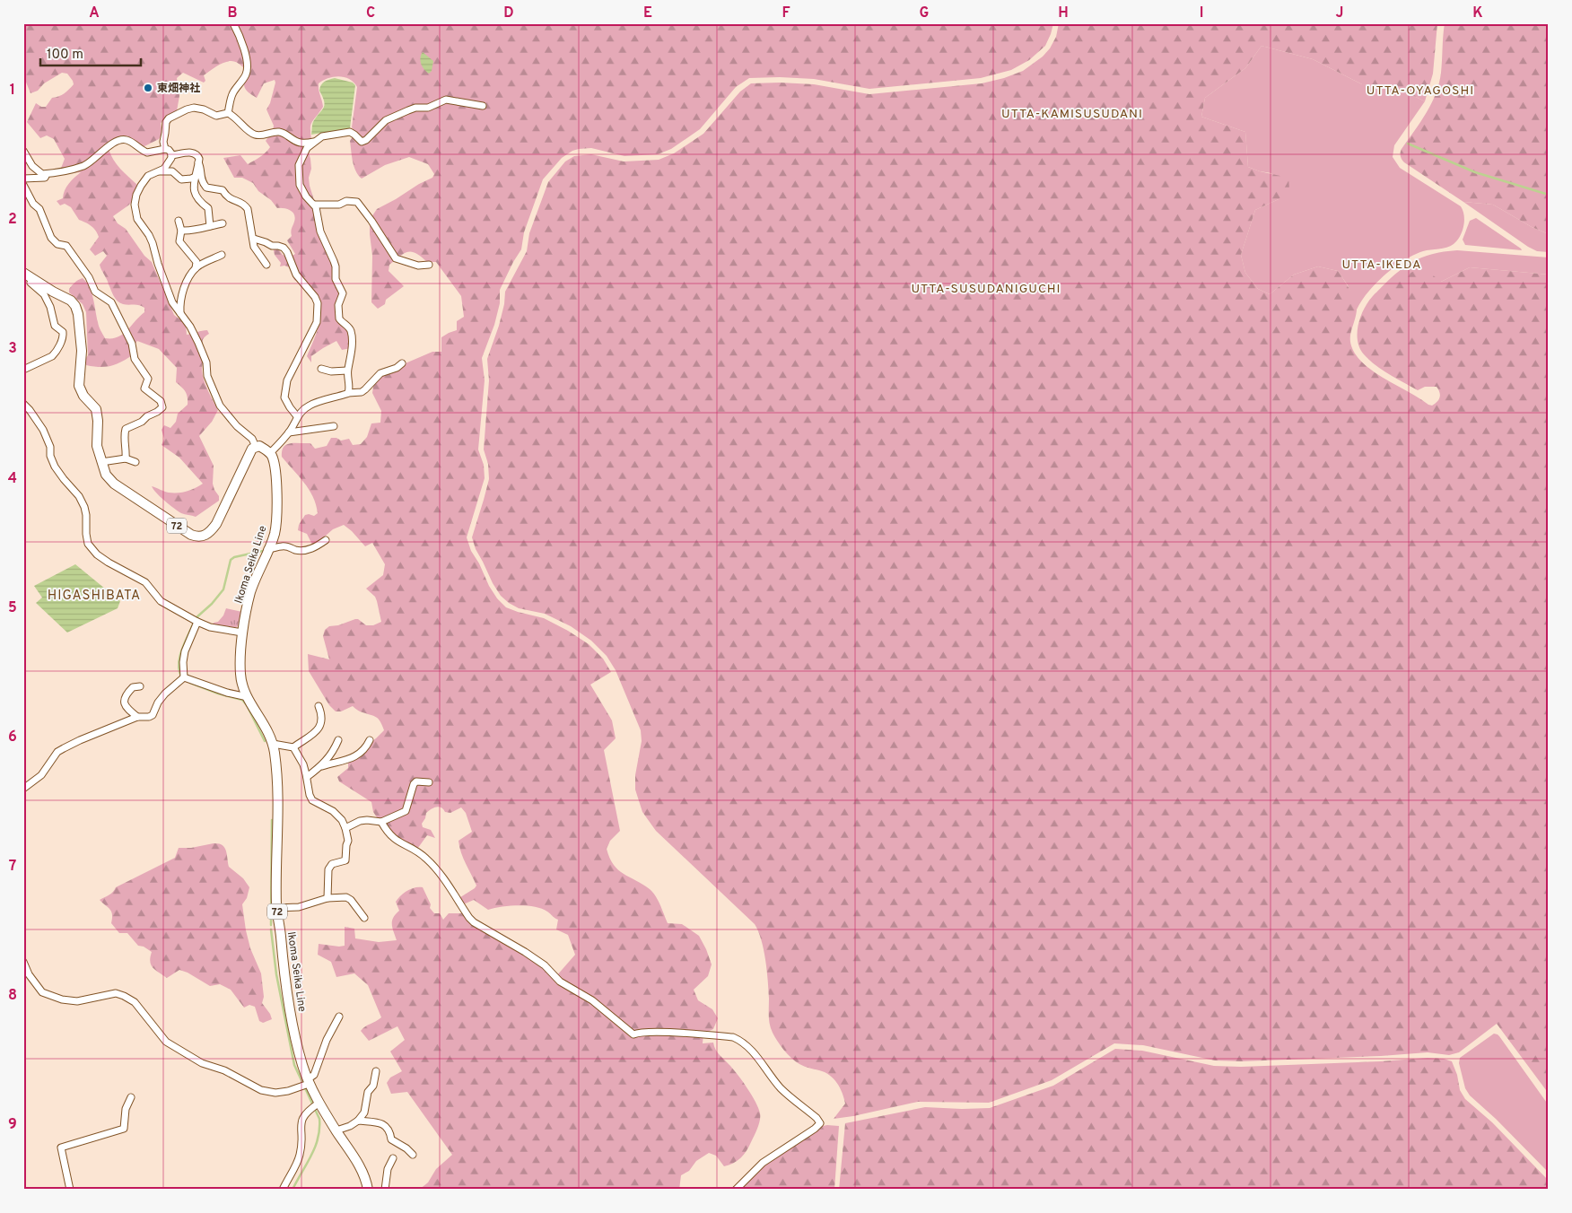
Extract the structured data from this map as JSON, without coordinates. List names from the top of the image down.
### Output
{
  "streets": {
    "main road": ["72", "Ikoma Seika Line"]
  },
  "districts": [
    "UTTA-OYAGOSHI",
    "UTTA-KAMISUSUDANI",
    "UTTA-IKEDA",
    "UTTA-SUSUDANIGUCHI",
    "HIGASHIBATA"
  ],
  "places": ["東畑神社"],
  "scale_bar": "100 m",
  "grid": {
    "columns": [
      "A",
      "B",
      "C",
      "D",
      "E",
      "F",
      "G",
      "H",
      "I",
      "J",
      "K"
    ],
    "rows": [
      "1",
      "2",
      "3",
      "4",
      "5",
      "6",
      "7",
      "8",
      "9"
    ]
  }
}
